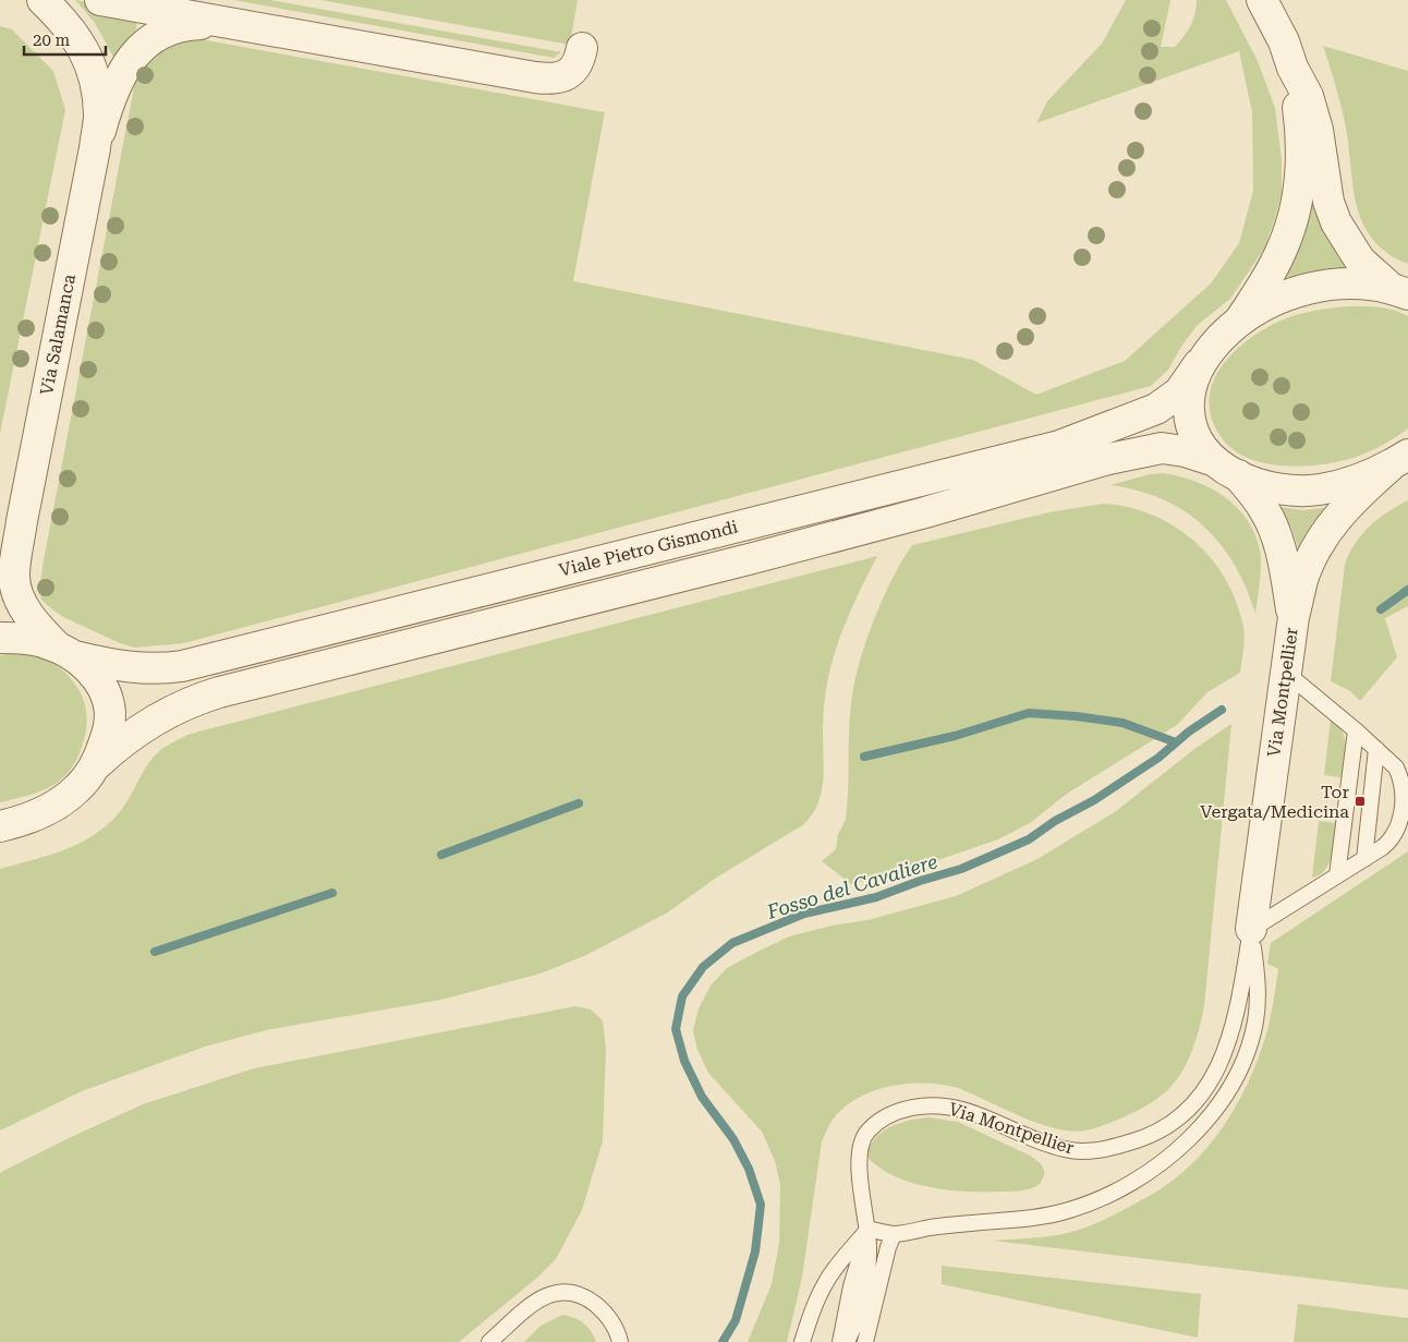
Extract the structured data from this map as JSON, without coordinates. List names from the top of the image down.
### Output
{
  "streets": {
    "street": ["Via Salamanca", "Viale Pietro Gismondi", "Via Montpellier"]
  },
  "water": ["Fosso del Cavaliere"],
  "places": {
    "transit": ["Tor Vergata/Medicina"]
  },
  "scale_bar": "20 m"
}
